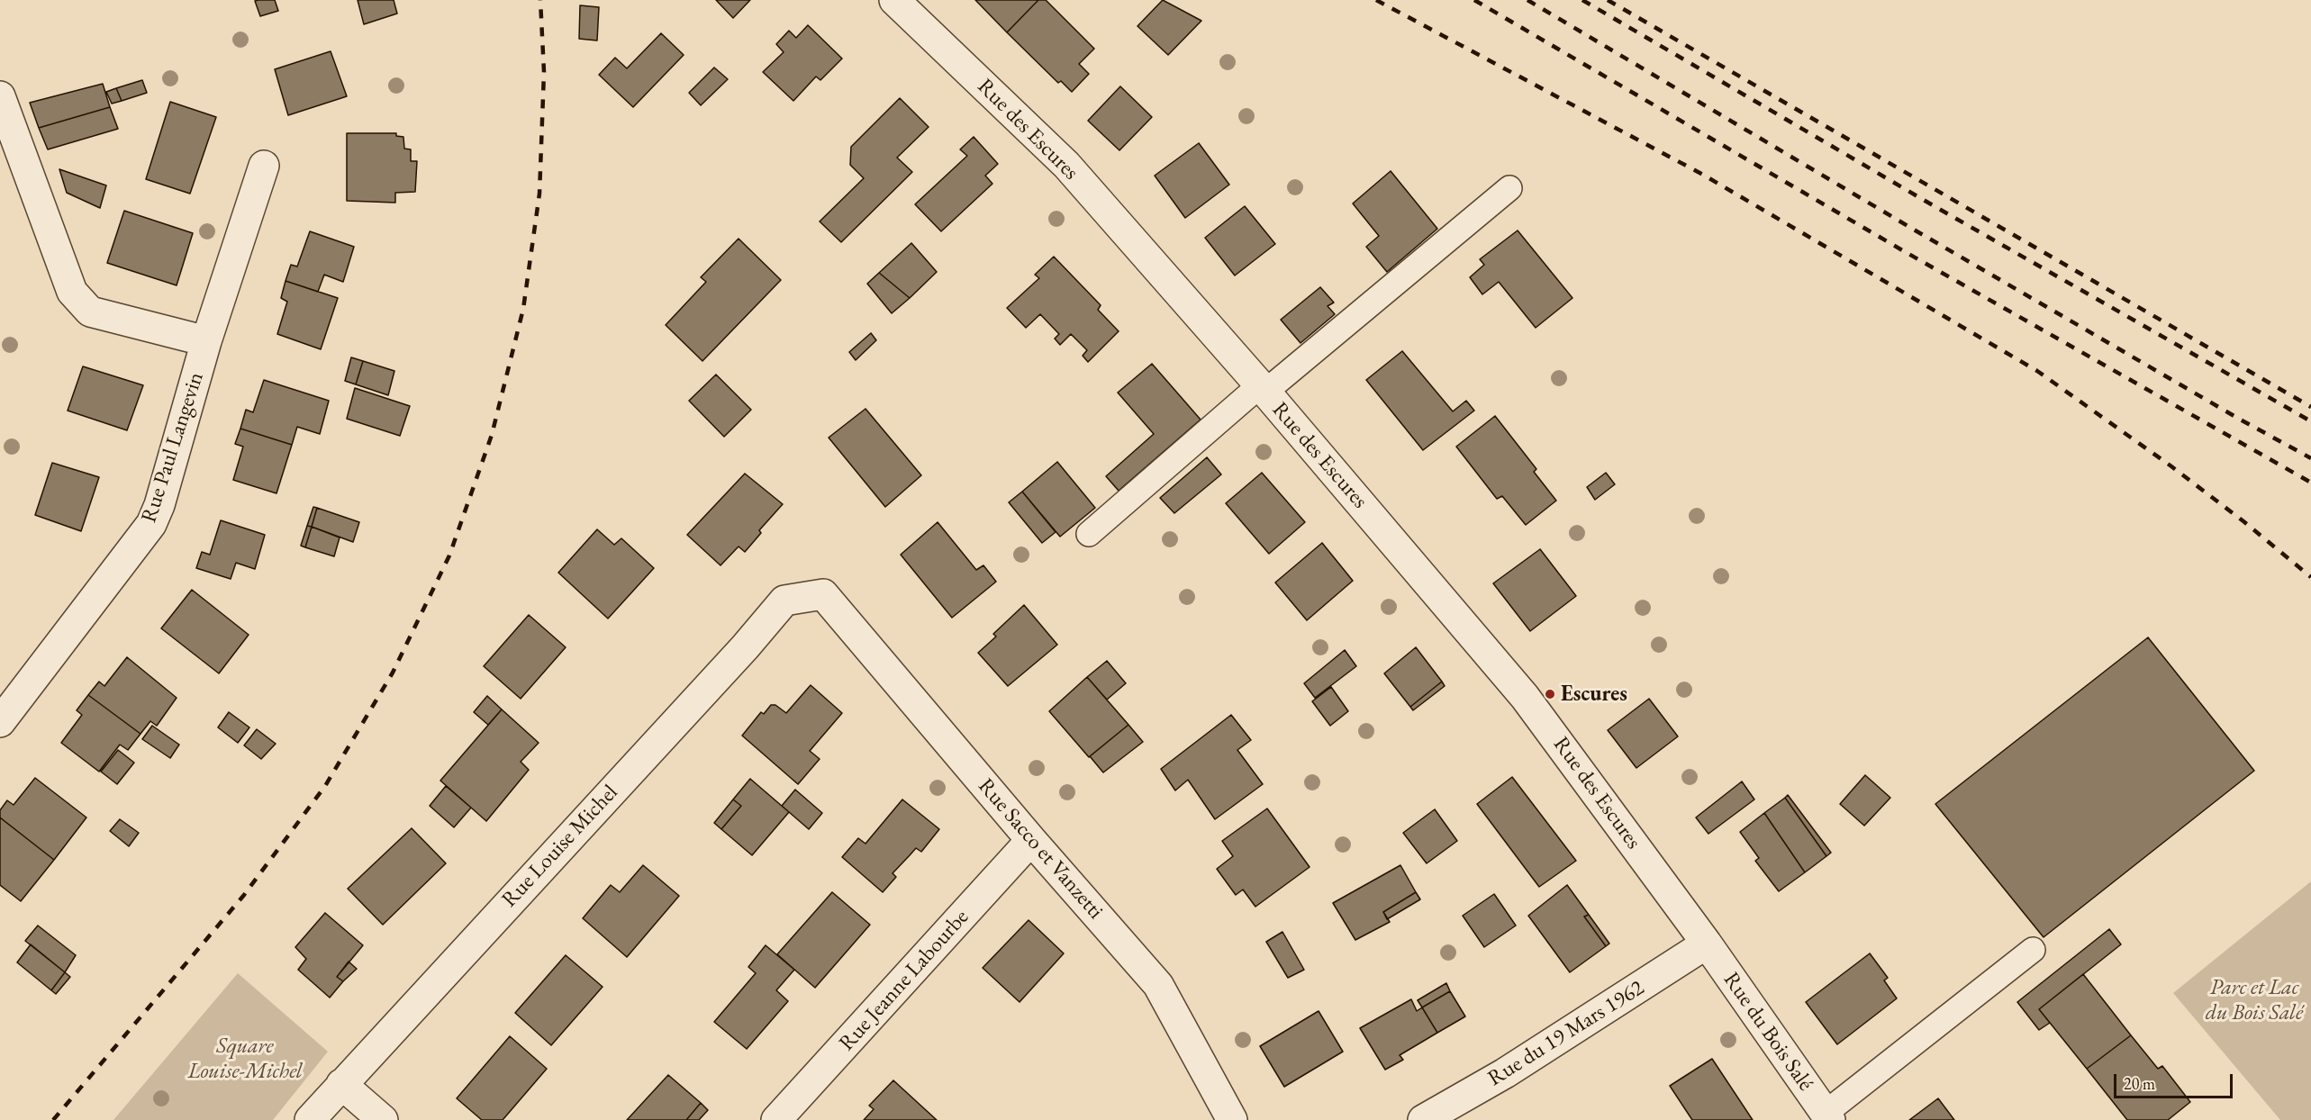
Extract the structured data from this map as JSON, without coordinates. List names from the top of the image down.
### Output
{
  "streets": {
    "street": [
      "Rue des Escures",
      "Rue Paul Langevin",
      "Rue Louise Michel",
      "Rue Sacco et Vanzetti",
      "Rue Jeanne Labourbe",
      "Rue du Bois Salé",
      "Rue du 19 Mars 1962"
    ]
  },
  "crossings": [
    ["Rue des Escures", "Rue du Bois Salé"],
    ["Rue des Escures", "Rue du 19 Mars 1962"],
    ["Rue Louise Michel", "Rue Sacco et Vanzetti"],
    ["Rue Sacco et Vanzetti", "Rue Jeanne Labourbe"],
    ["Rue du Bois Salé", "Rue du 19 Mars 1962"]
  ],
  "parks": ["Parc et Lac du Bois Salé", "Square Louise-Michel"],
  "places": ["Escures"],
  "scale_bar": "20 m"
}
